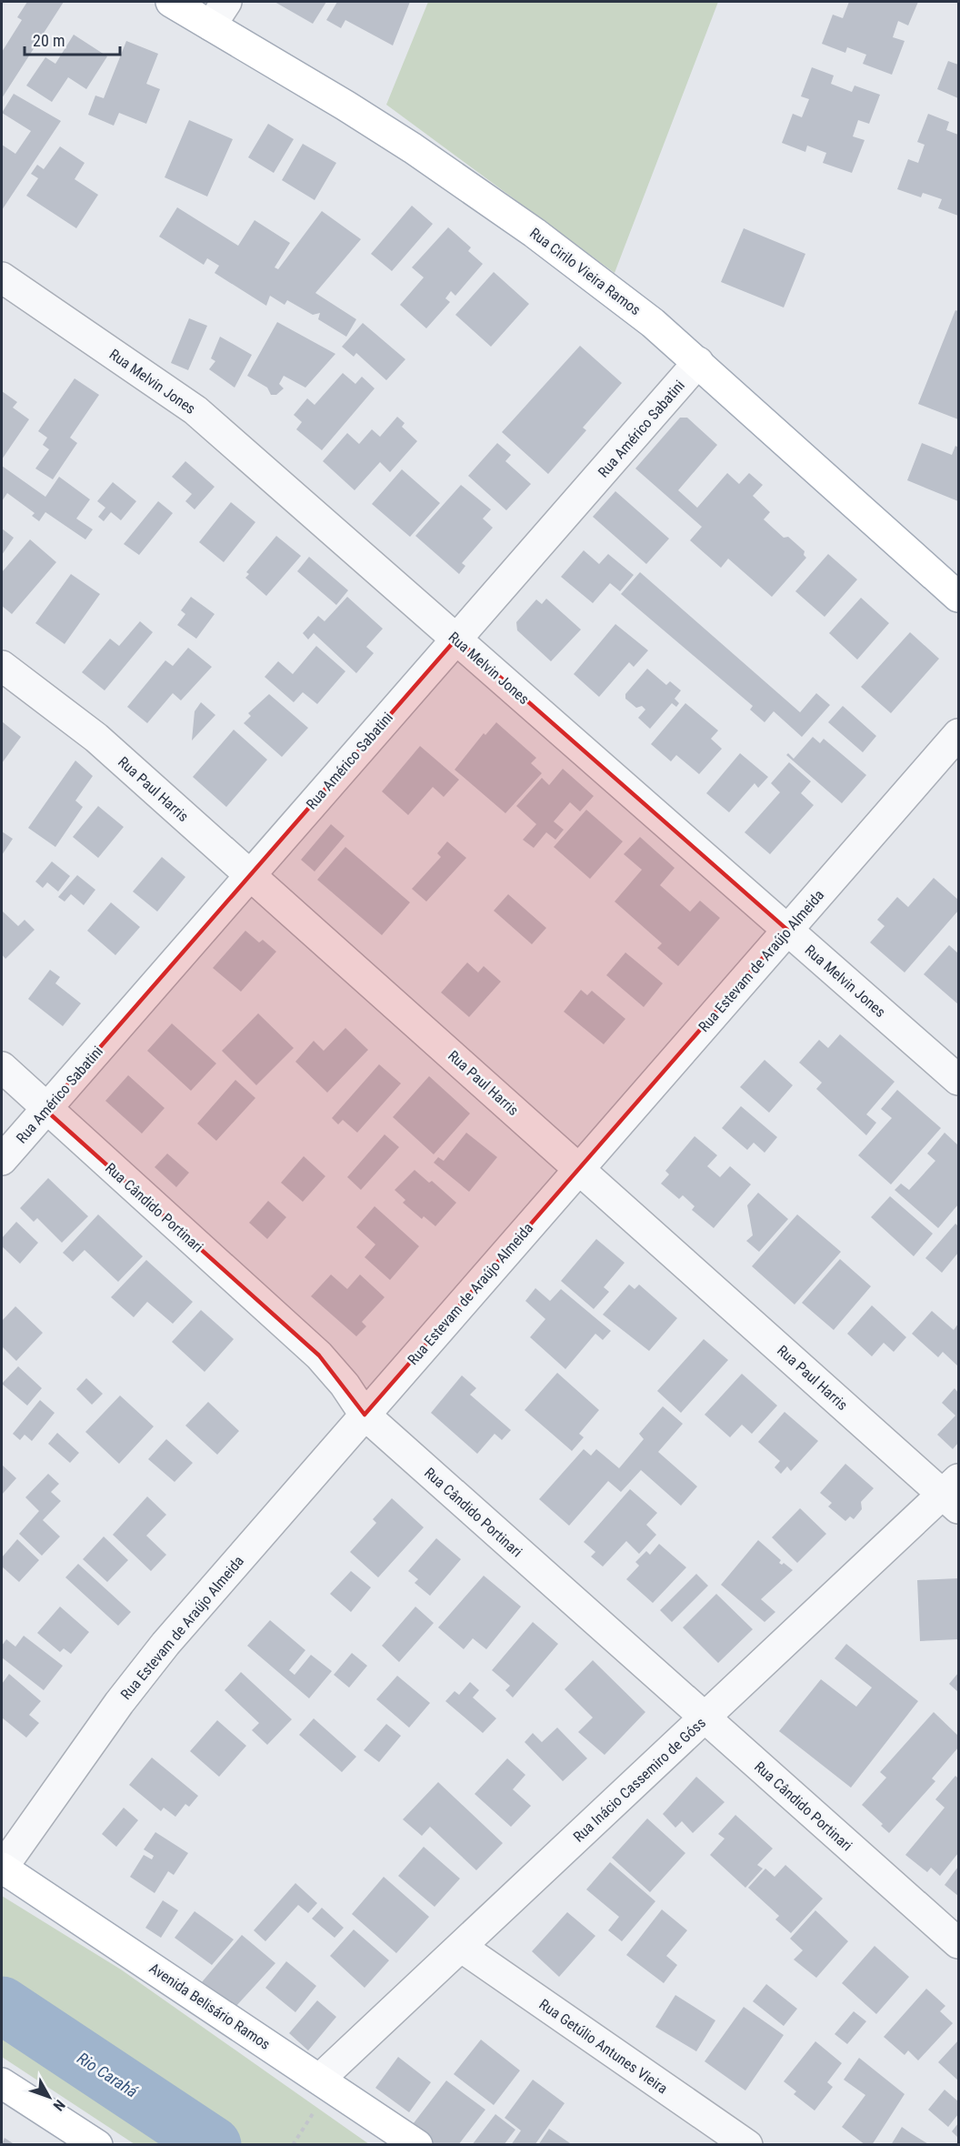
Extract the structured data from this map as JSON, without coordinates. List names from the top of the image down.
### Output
{
  "streets": {
    "main road": ["Rua Cirilo Vieira Ramos", "Avenida Belisário Ramos"],
    "street": [
      "Rua Melvin Jones",
      "Rua Américo Sabatini",
      "Rua Paul Harris",
      "Rua Estevam de Araújo Almeida",
      "Rua Cândido Portinari",
      "Rua Inácio Cassemiro de Góss",
      "Rua Getúlio Antunes Vieira"
    ]
  },
  "crossings": [
    ["Rua Cirilo Vieira Ramos", "Rua Américo Sabatini"],
    ["Rua Melvin Jones", "Rua Américo Sabatini"],
    ["Rua Melvin Jones", "Rua Estevam de Araújo Almeida"],
    ["Rua Américo Sabatini", "Rua Paul Harris"],
    ["Rua Américo Sabatini", "Rua Cândido Portinari"],
    ["Rua Paul Harris", "Rua Estevam de Araújo Almeida"],
    ["Rua Paul Harris", "Rua Inácio Cassemiro de Góss"],
    ["Rua Estevam de Araújo Almeida", "Rua Cândido Portinari"],
    ["Rua Estevam de Araújo Almeida", "Avenida Belisário Ramos"],
    ["Rua Cândido Portinari", "Rua Inácio Cassemiro de Góss"],
    ["Rua Inácio Cassemiro de Góss", "Avenida Belisário Ramos"],
    ["Rua Inácio Cassemiro de Góss", "Rua Getúlio Antunes Vieira"]
  ],
  "water": ["Rio Carahá"],
  "scale_bar": "20 m",
  "north": "bottom right"
}
